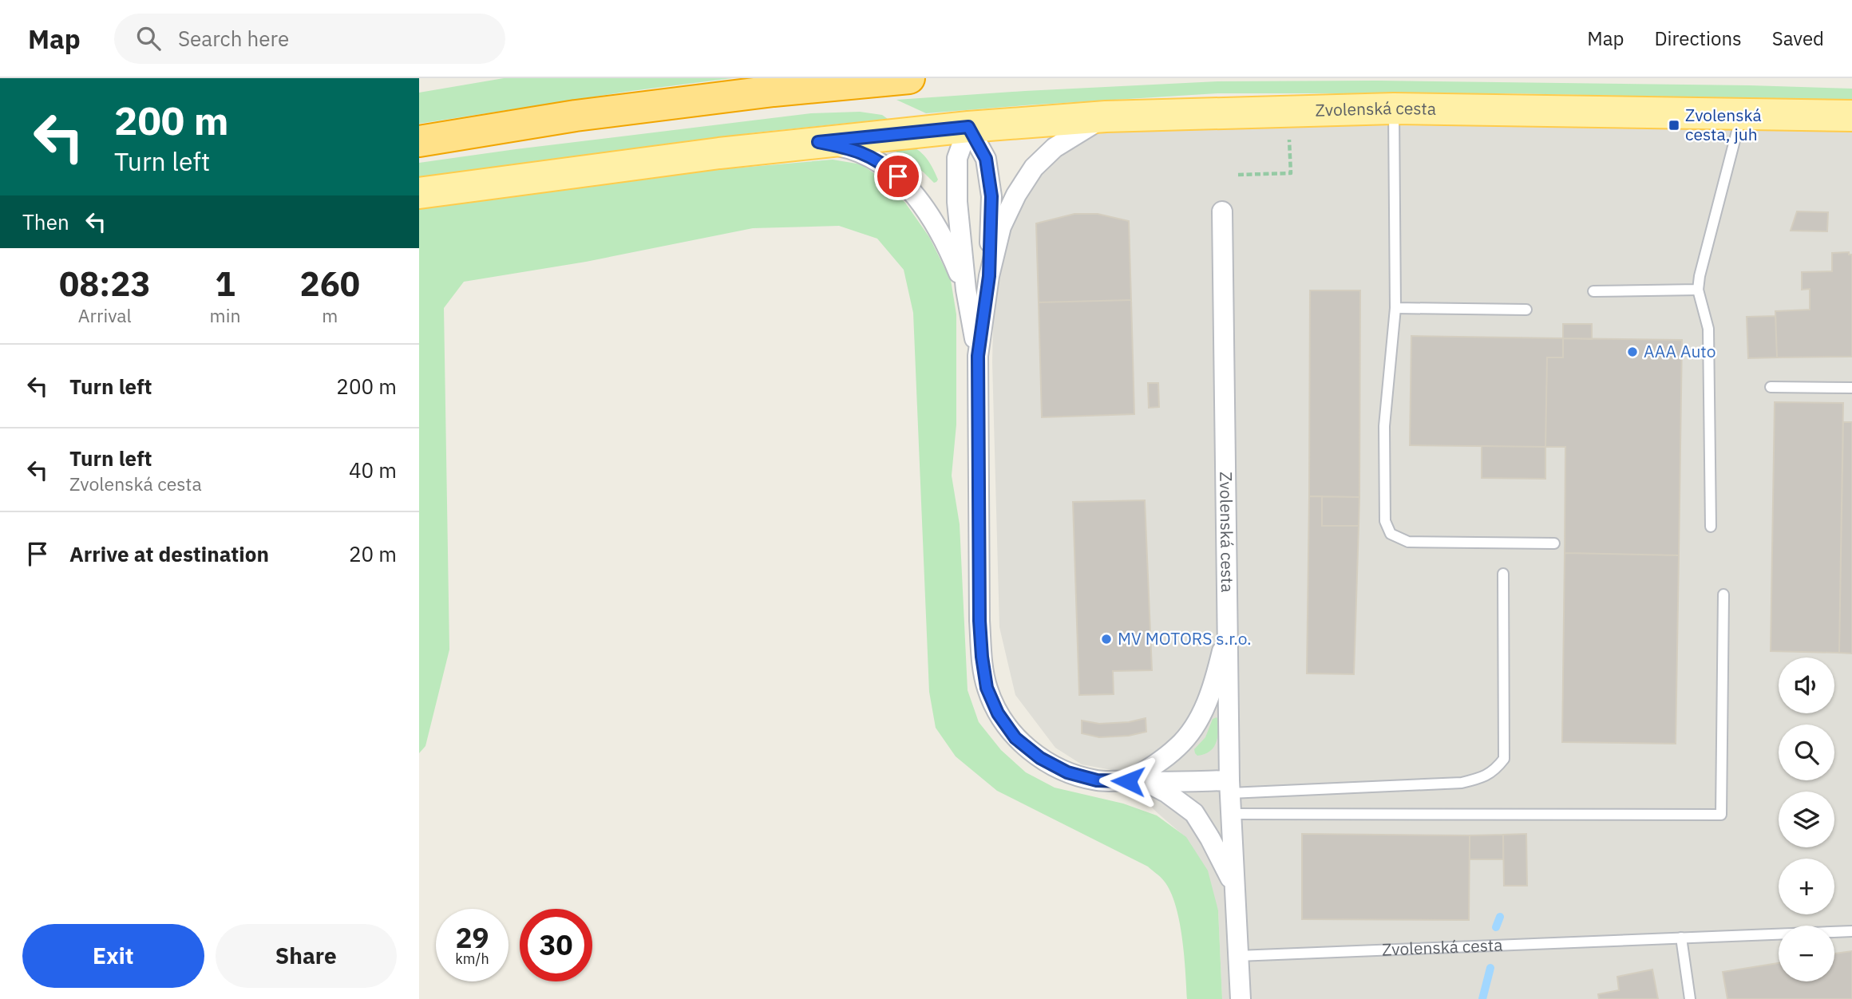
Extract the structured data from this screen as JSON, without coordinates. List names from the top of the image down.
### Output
{
  "streets": {
    "main road": ["Zvolenská cesta"]
  },
  "places": {
    "transit": ["Zvolenská cesta, juh"],
    "other": ["AAA Auto", "MV MOTORS s.r.o."]
  },
  "page": {
    "header": "Map",
    "search": "Search here",
    "nav": ["Map", "Directions", "Saved"],
    "turn": ["200 m", "Turn left"],
    "then": "Then",
    "eta": [
      "08:23",
      "Arrival",
      "1",
      "min",
      "260",
      "m"
    ],
    "list": [
      {
        "name": "Turn left",
        "value": "200 m"
      },
      {
        "name": "Turn left",
        "note": "Zvolenská cesta",
        "value": "40 m"
      },
      {
        "name": "Arrive at destination",
        "value": "20 m"
      }
    ],
    "map_buttons": ["+", "−"],
    "speed": "29 km/h",
    "limit": "30",
    "buttons": ["Exit", "Share"]
  }
}
